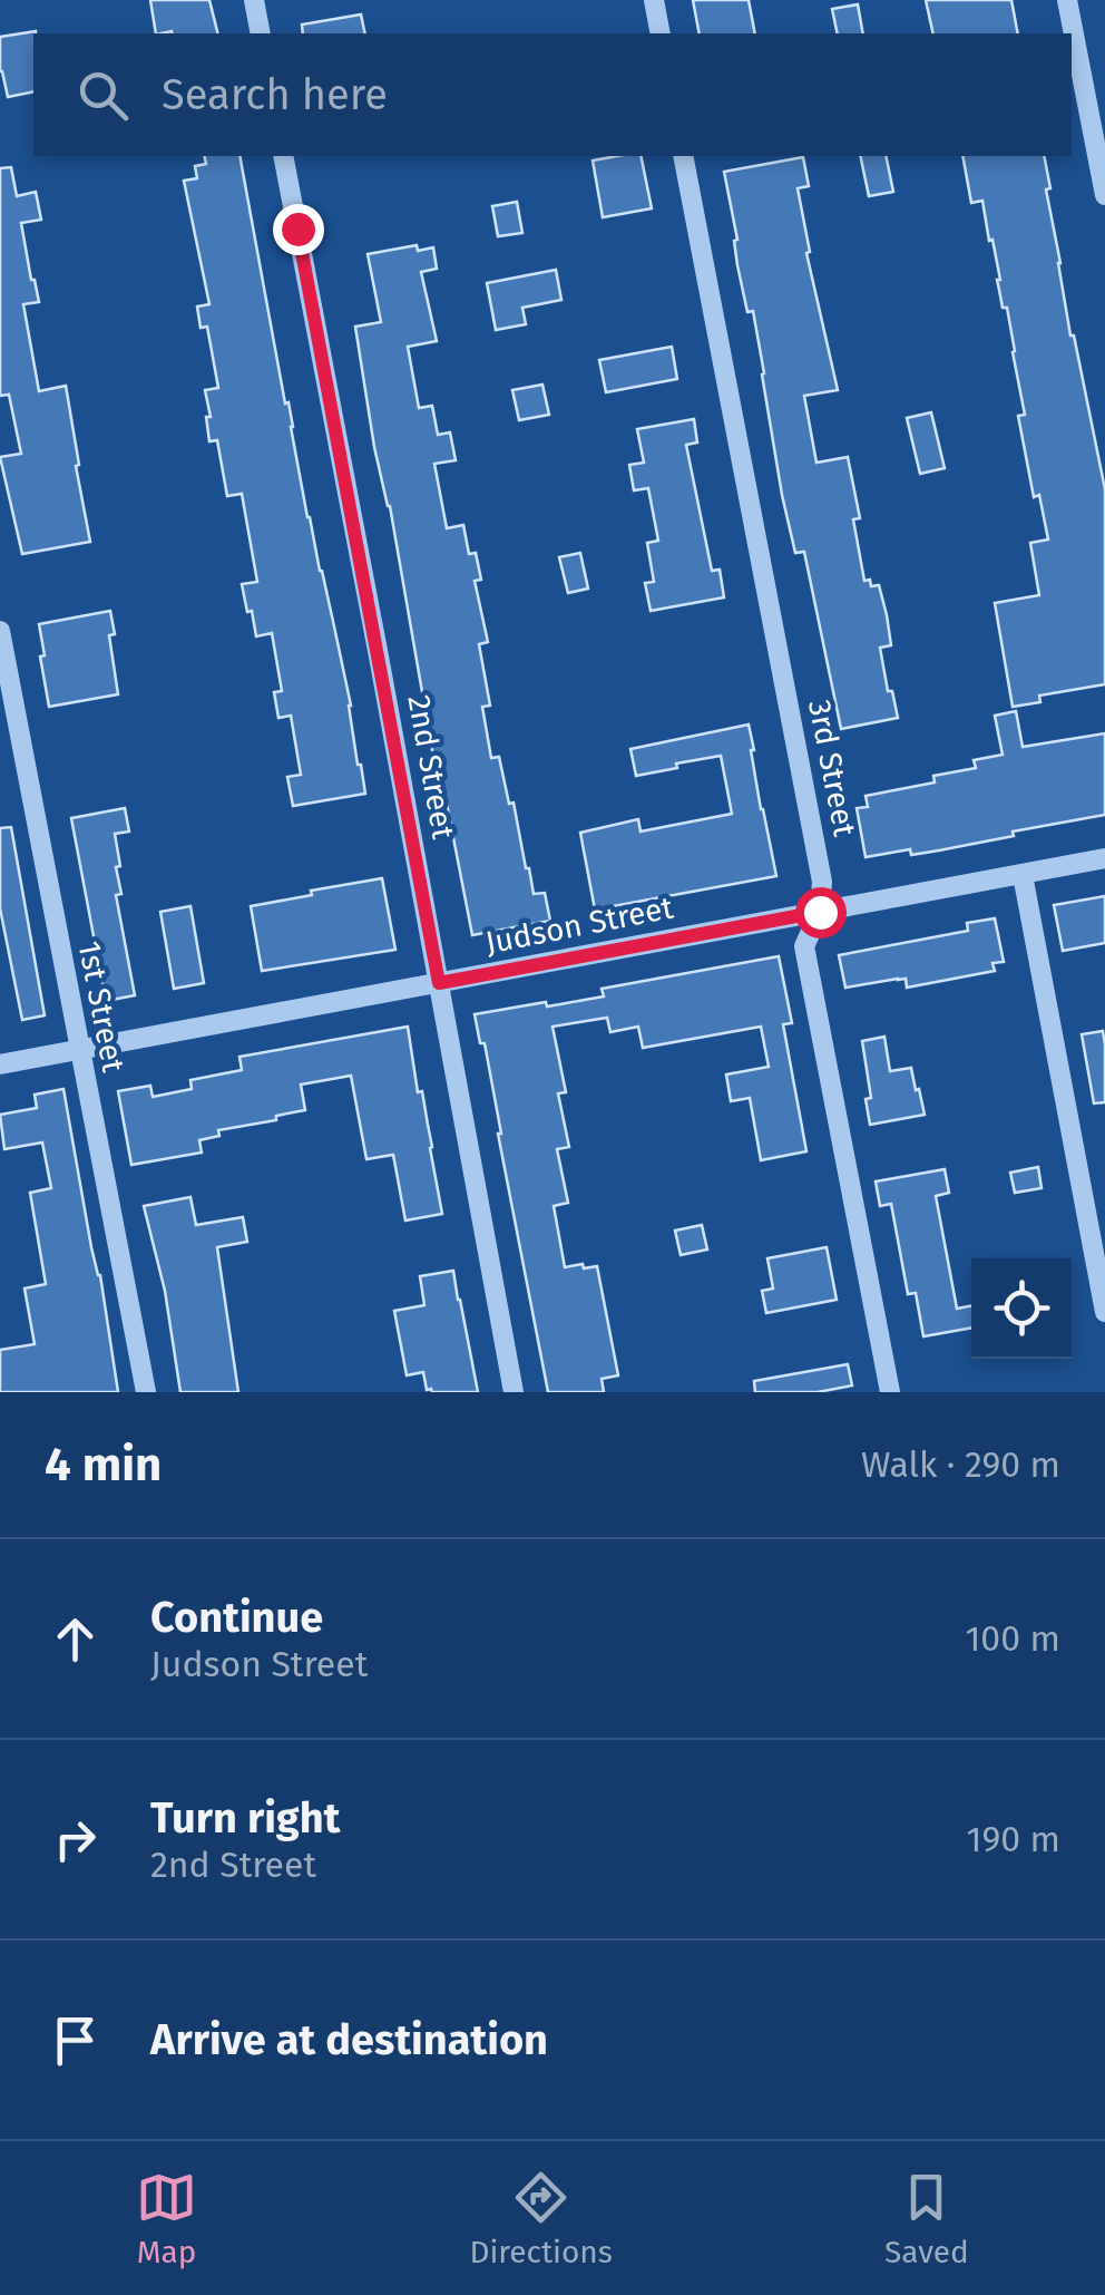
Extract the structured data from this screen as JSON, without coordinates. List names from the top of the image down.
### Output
{
  "streets": {
    "street": [
      "2nd Street",
      "3rd Street",
      "Judson Street",
      "1st Street"
    ]
  },
  "crossings": [
    ["2nd Street", "Judson Street"],
    ["3rd Street", "Judson Street"],
    ["Judson Street", "1st Street"]
  ],
  "page": {
    "search": "Search here",
    "heading": ["4 min", "Walk · 290 m"],
    "list": [
      ["Continue", "Judson Street", "100 m"],
      ["Turn right", "2nd Street", "190 m"],
      "Arrive at destination"
    ],
    "nav": ["Map", "Directions", "Saved"]
  }
}
